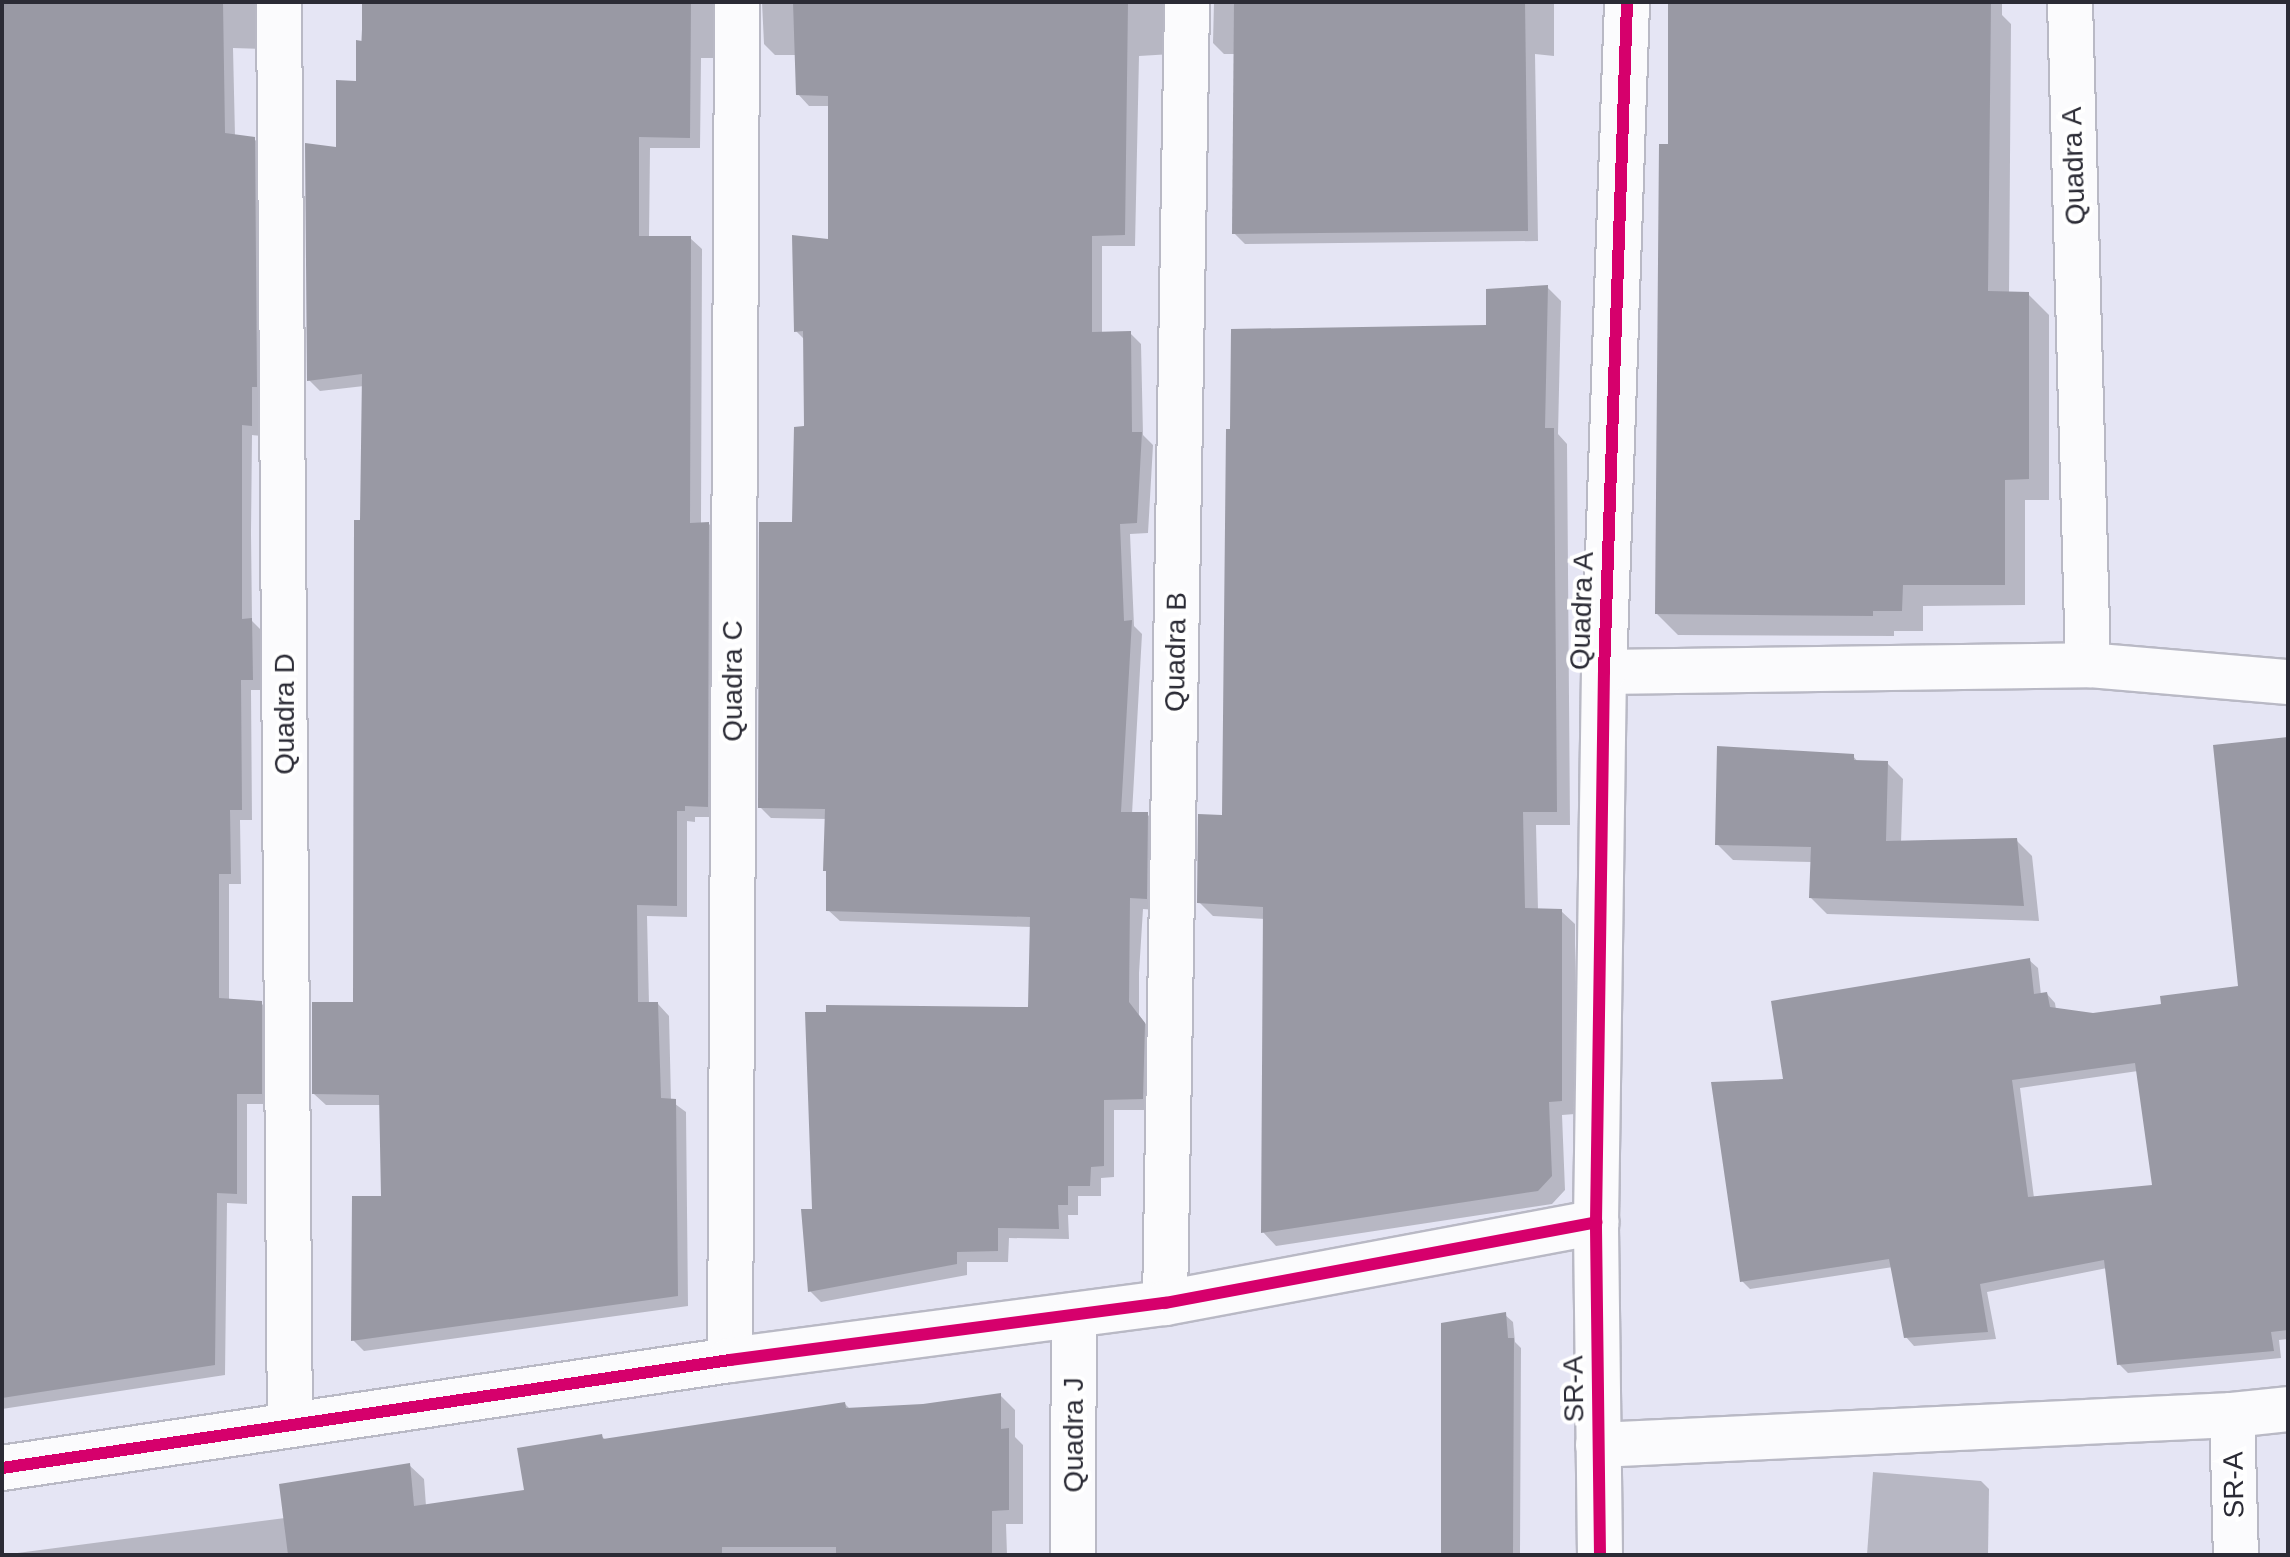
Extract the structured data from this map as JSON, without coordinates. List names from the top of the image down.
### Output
{
  "streets": {
    "street": [
      "Quadra A",
      "Quadra B",
      "Quadra C",
      "Quadra D",
      "SR-A",
      "Quadra J"
    ]
  },
  "crossings": [
    ["Quadra A", "SR-A"]
  ]
}
